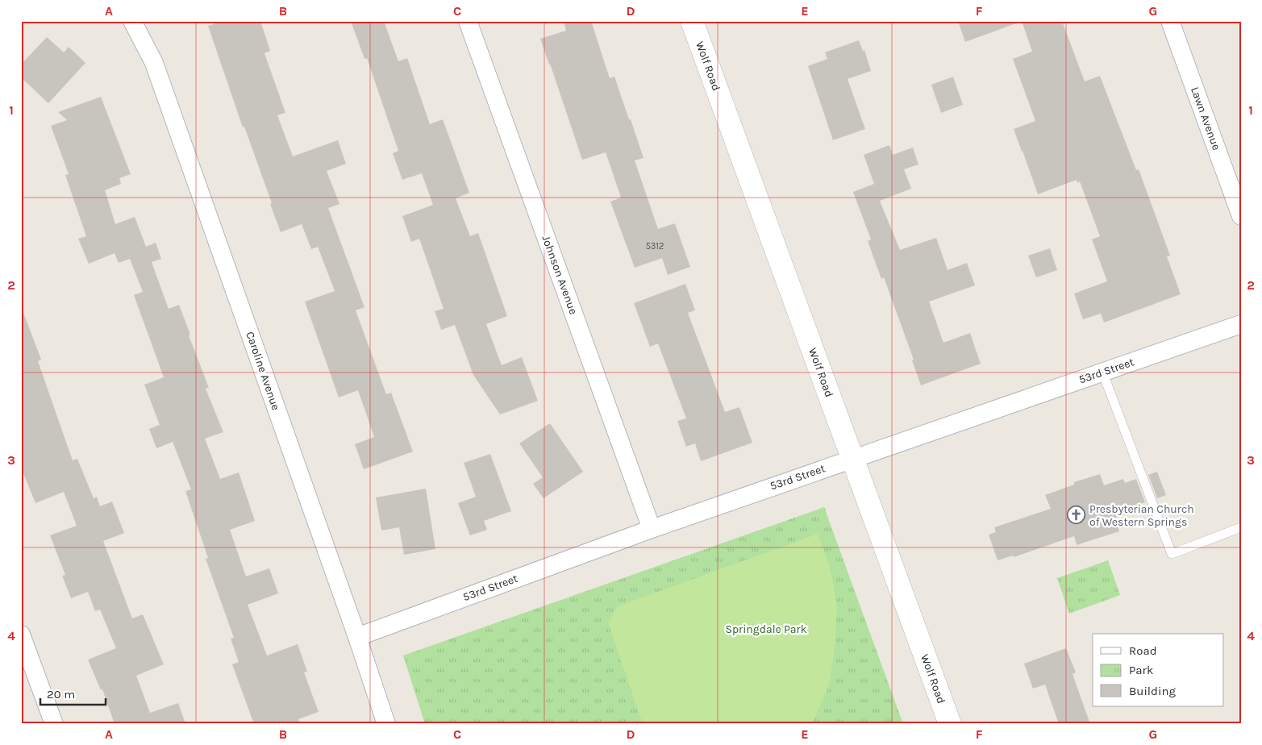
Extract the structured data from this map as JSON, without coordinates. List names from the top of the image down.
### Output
{
  "streets": {
    "main road": ["Wolf Road"],
    "street": [
      "Lawn Avenue",
      "Johnson Avenue",
      "Caroline Avenue",
      "53rd Street"
    ]
  },
  "crossings": [
    ["Wolf Road", "53rd Street"],
    ["Johnson Avenue", "53rd Street"],
    ["Caroline Avenue", "53rd Street"]
  ],
  "parks": ["Springdale Park"],
  "places": {
    "church": ["Presbyterian Church of Western Springs"]
  },
  "house_numbers": ["5312"],
  "legend": ["Road", "Park", "Building"],
  "scale_bar": "20 m",
  "grid": {
    "columns": [
      "A",
      "B",
      "C",
      "D",
      "E",
      "F",
      "G"
    ],
    "rows": [
      "1",
      "2",
      "3",
      "4"
    ]
  }
}
